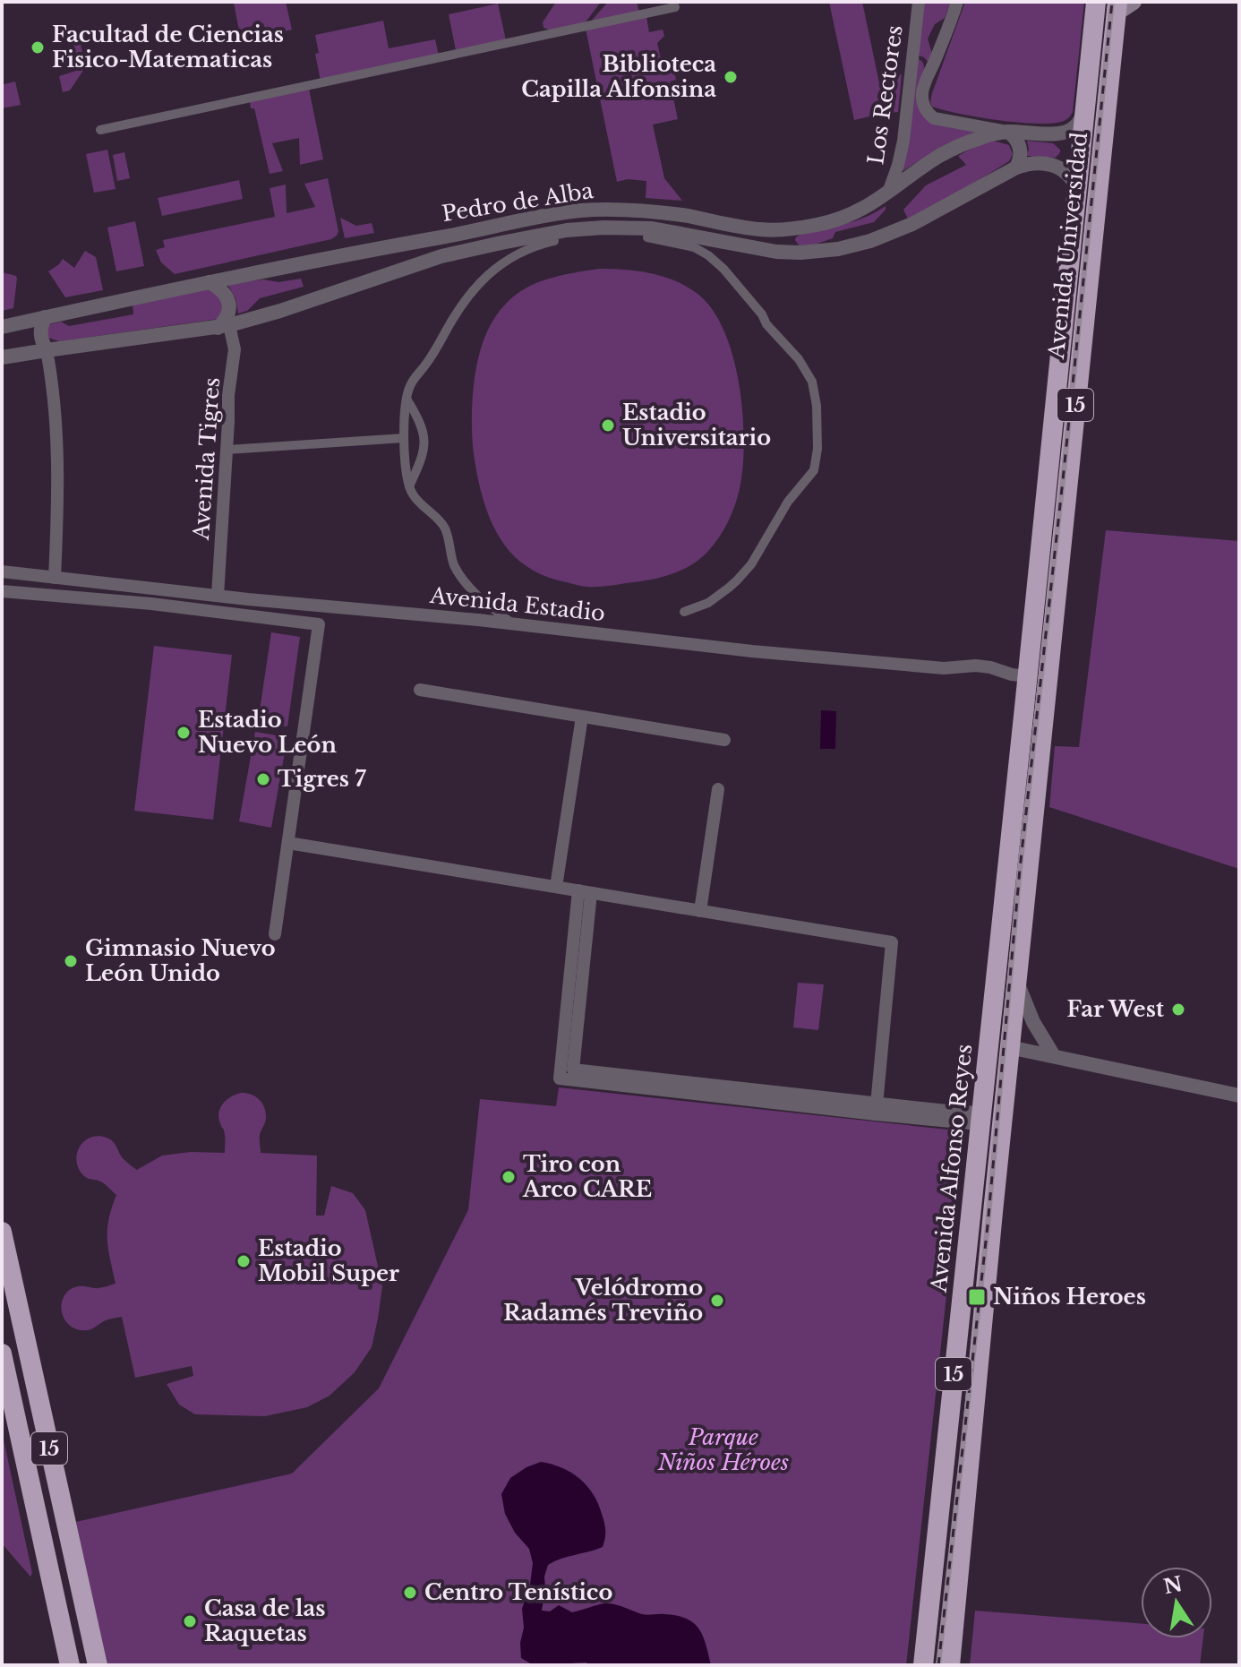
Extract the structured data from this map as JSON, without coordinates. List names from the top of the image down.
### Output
{
  "streets": {
    "highway": ["Avenida Universidad", "15", "Avenida Alfonso Reyes"],
    "street": [
      "Los Rectores",
      "Pedro de Alba",
      "Avenida Tigres",
      "Avenida Estadio"
    ]
  },
  "crossings": [
    ["Los Rectores", "Pedro de Alba"],
    ["Pedro de Alba", "Avenida Universidad"],
    ["Pedro de Alba", "Avenida Tigres"],
    ["Avenida Universidad", "Avenida Estadio"],
    ["Avenida Universidad", "Avenida Alfonso Reyes"],
    ["Avenida Tigres", "Avenida Estadio"],
    ["Avenida Estadio", "Avenida Alfonso Reyes"]
  ],
  "parks": ["Parque Niños Héroes"],
  "places": {
    "other": [
      "Facultad de Ciencias Fisico-Matematicas",
      "Biblioteca Capilla Alfonsina",
      "Estadio Universitario",
      "Estadio Nuevo León",
      "Tigres 7",
      "Gimnasio Nuevo León Unido",
      "Far West",
      "Tiro con Arco CARE",
      "Estadio Mobil Super",
      "Velódromo Radamés Treviño",
      "Centro Tenístico",
      "Casa de las Raquetas"
    ],
    "transit": ["Niños Heroes"]
  },
  "north": "top"
}
